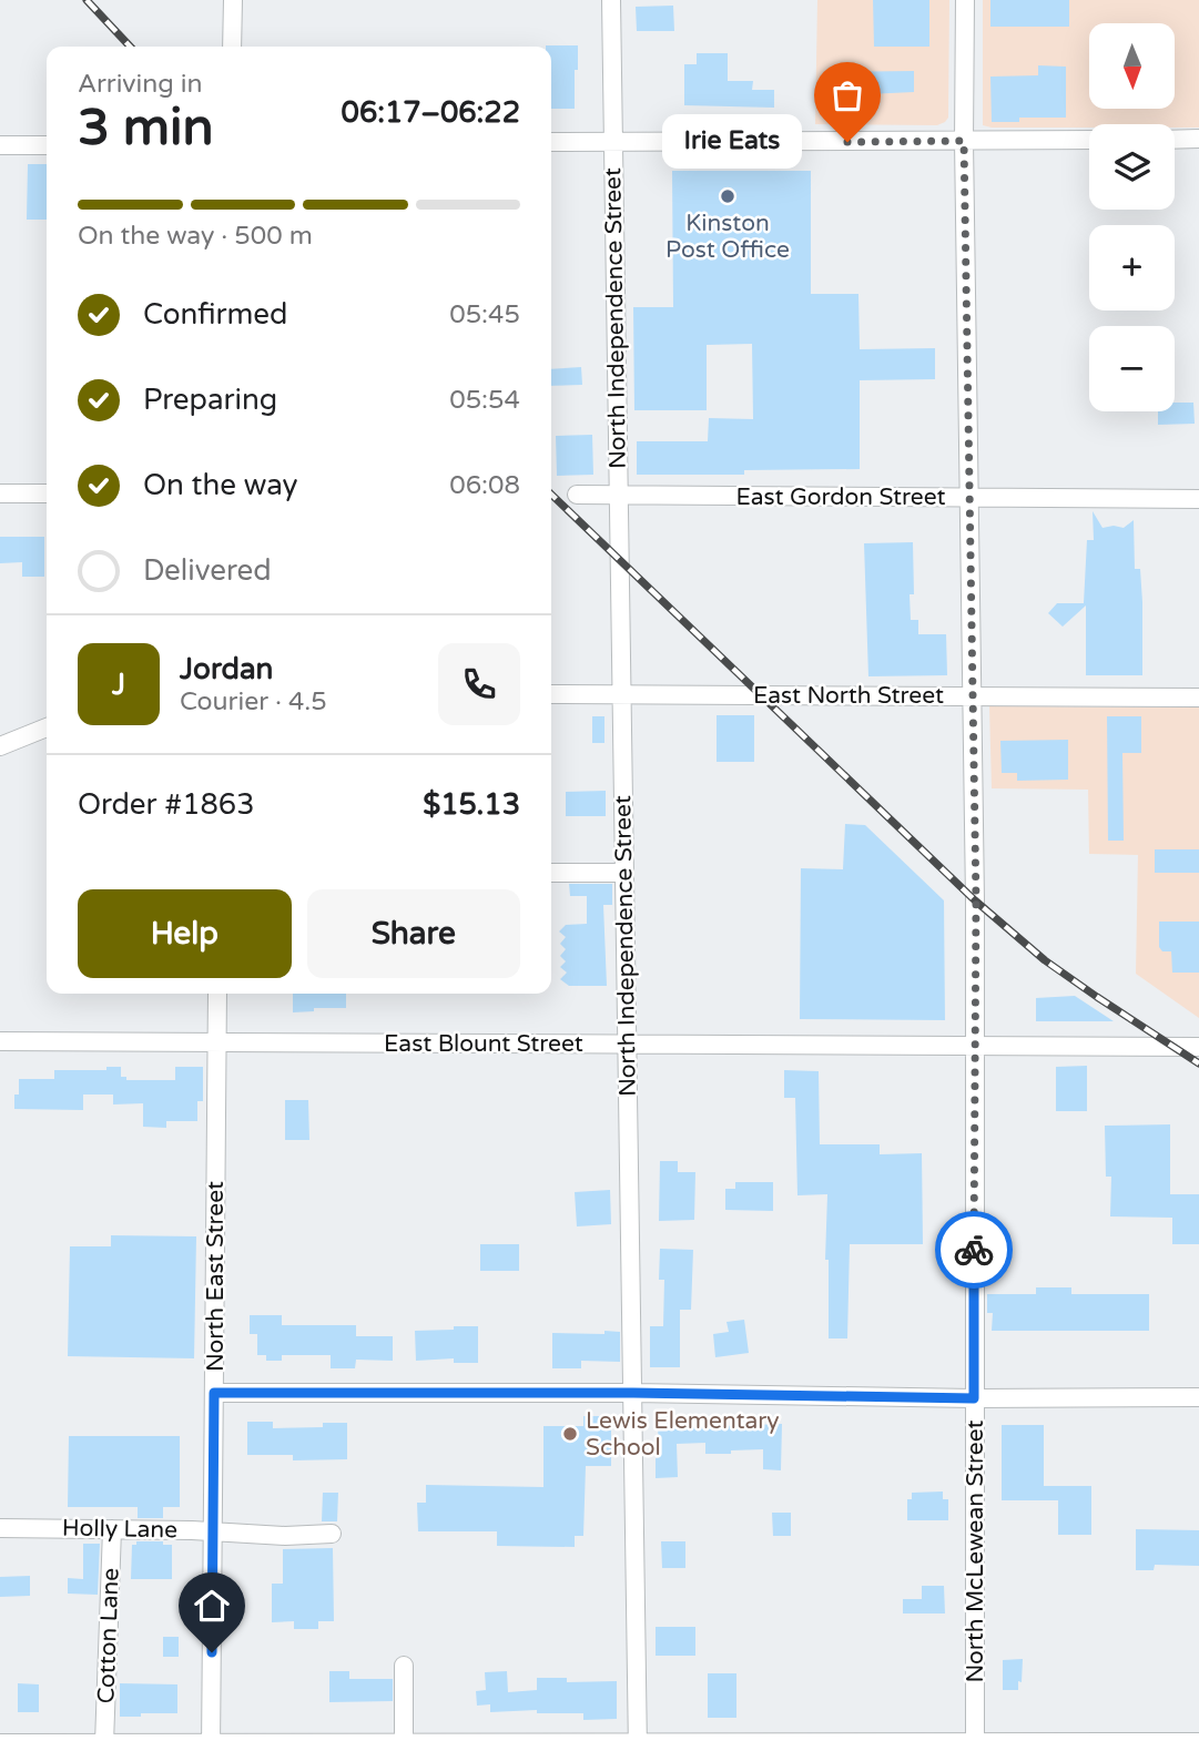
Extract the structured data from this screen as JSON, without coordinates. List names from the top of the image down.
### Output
{
  "streets": {
    "street": [
      "North Independence Street",
      "East Gordon Street",
      "East North Street",
      "East Blount Street",
      "North East Street",
      "Holly Lane",
      "North McLewean Street",
      "Cotton Lane"
    ]
  },
  "crossings": [
    ["North Independence Street", "East Gordon Street"],
    ["North Independence Street", "East North Street"],
    ["North Independence Street", "East Blount Street"],
    ["East Gordon Street", "North McLewean Street"],
    ["East North Street", "North McLewean Street"],
    ["East Blount Street", "North East Street"],
    ["East Blount Street", "North McLewean Street"],
    ["North East Street", "Holly Lane"],
    ["Holly Lane", "Cotton Lane"]
  ],
  "places": ["Irie Eats", "Kinston Post Office", "Lewis Elementary School"],
  "north": "bottom",
  "page": {
    "map_buttons": ["+", "−"],
    "heading": ["3 min", "Arriving in", "06:17–06:22"],
    "panel": [
      "Jordan",
      "Courier · 4.5",
      "Order #1863",
      "$15.13"
    ],
    "bubble": "Irie Eats",
    "bar": "On the way · 500 m",
    "list": [
      ["Confirmed", "05:45"],
      ["Preparing", "05:54"],
      ["On the way", "06:08"],
      "Delivered"
    ],
    "round": "J",
    "buttons": ["Help", "Share"]
  }
}
